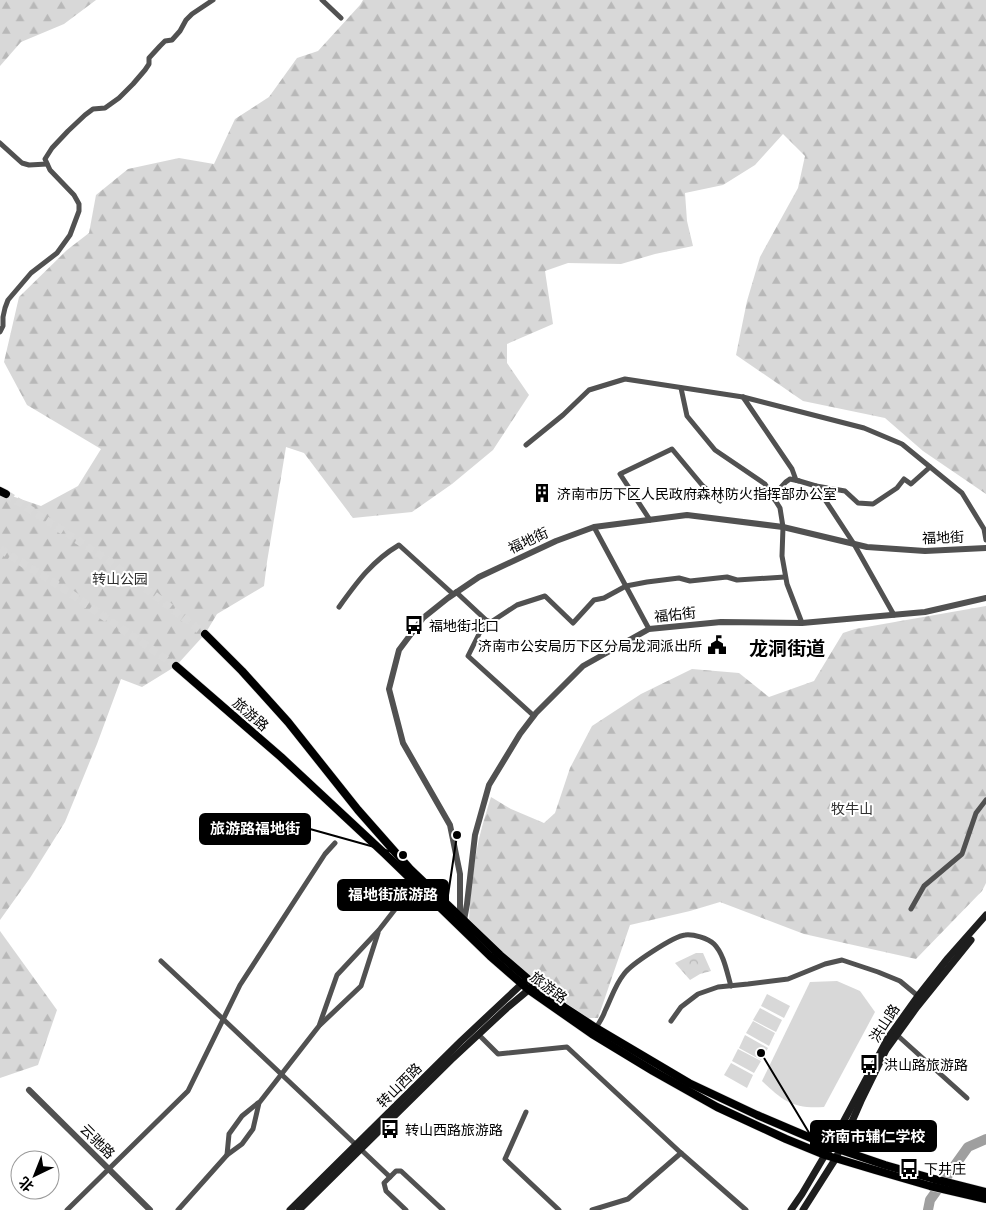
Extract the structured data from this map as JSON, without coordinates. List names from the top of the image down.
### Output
{
  "streets": {
    "main road": ["旅游路", "洪山路", "转山西路"],
    "street": ["福地街", "福佑街", "云驰路"]
  },
  "crossings": [
    ["福地街", "福佑街"],
    ["福地街", "旅游路"],
    ["福佑街", "旅游路"],
    ["旅游路", "洪山路"],
    ["旅游路", "转山西路"]
  ],
  "districts": ["龙洞街道"],
  "parks": ["转山公园", "牧牛山"],
  "places": {
    "building": ["济南市历下区人民政府森林防火指挥部办公室"],
    "bus stop": [
      "福地街北口",
      "洪山路旅游路",
      "转山西路旅游路",
      "下井庄"
    ],
    "public building": ["济南市公安局历下区分局龙洞派出所"],
    "other": ["福地街旅游路", "旅游路福地街", "济南市辅仁学校"]
  },
  "north": "bottom left"
}
